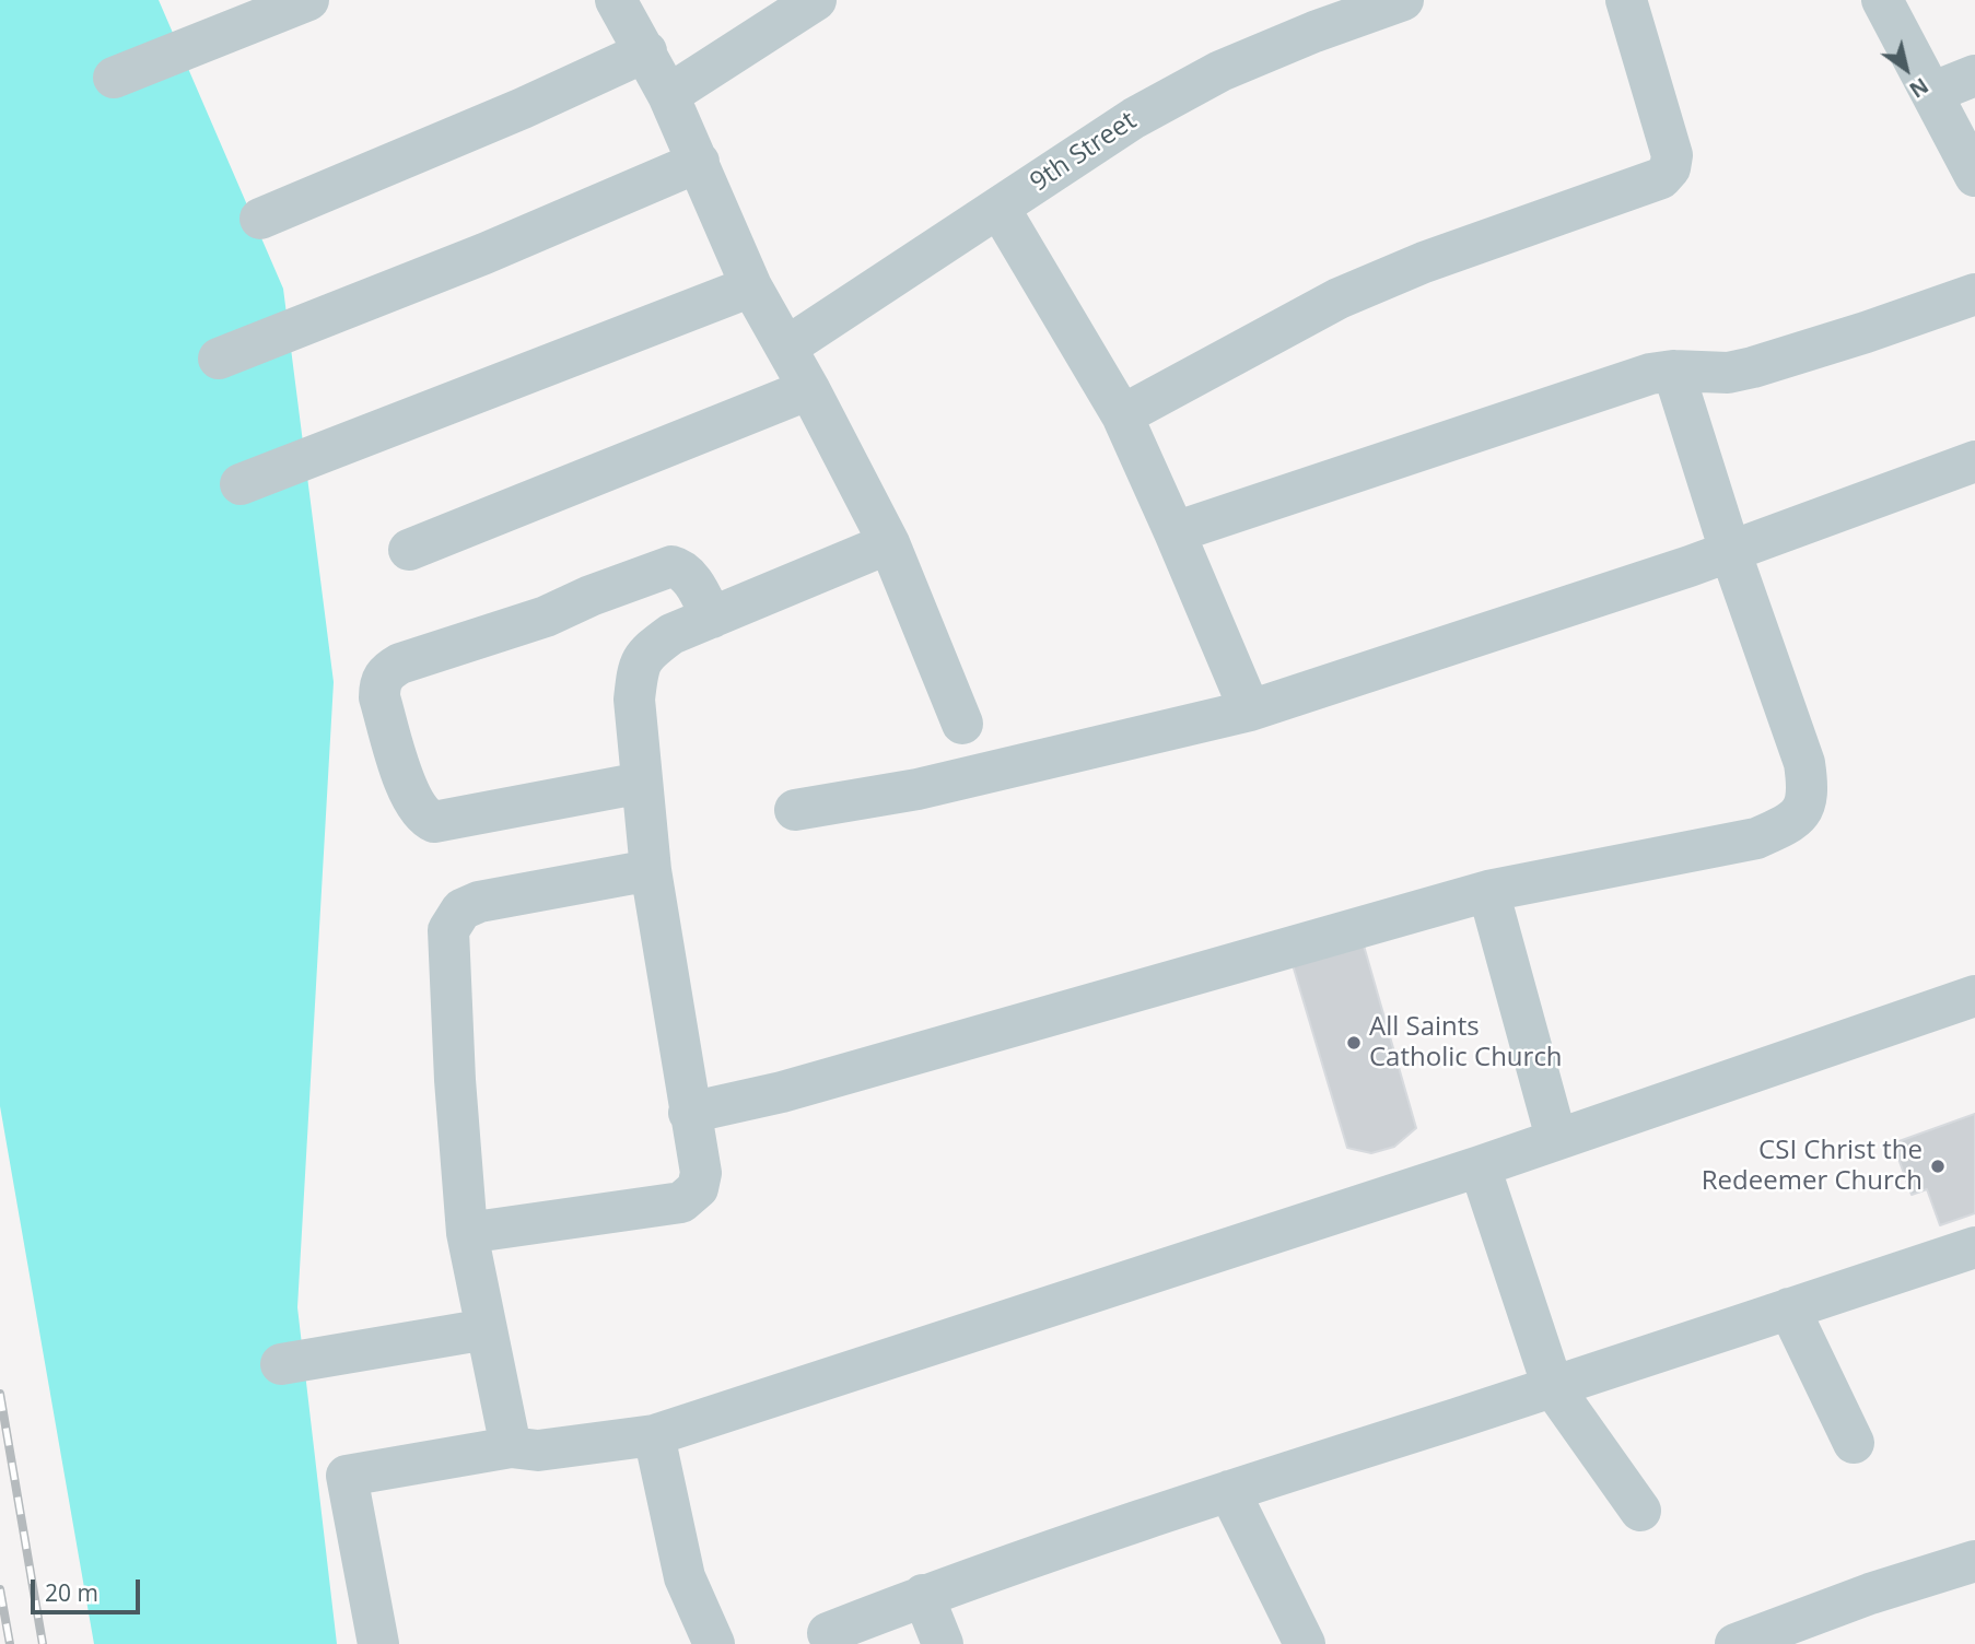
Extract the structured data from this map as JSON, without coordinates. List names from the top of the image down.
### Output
{
  "streets": {
    "street": ["9th Street"]
  },
  "places": ["All Saints Catholic Church", "CSI Christ the Redeemer Church"],
  "scale_bar": "20 m",
  "north": "bottom right"
}
